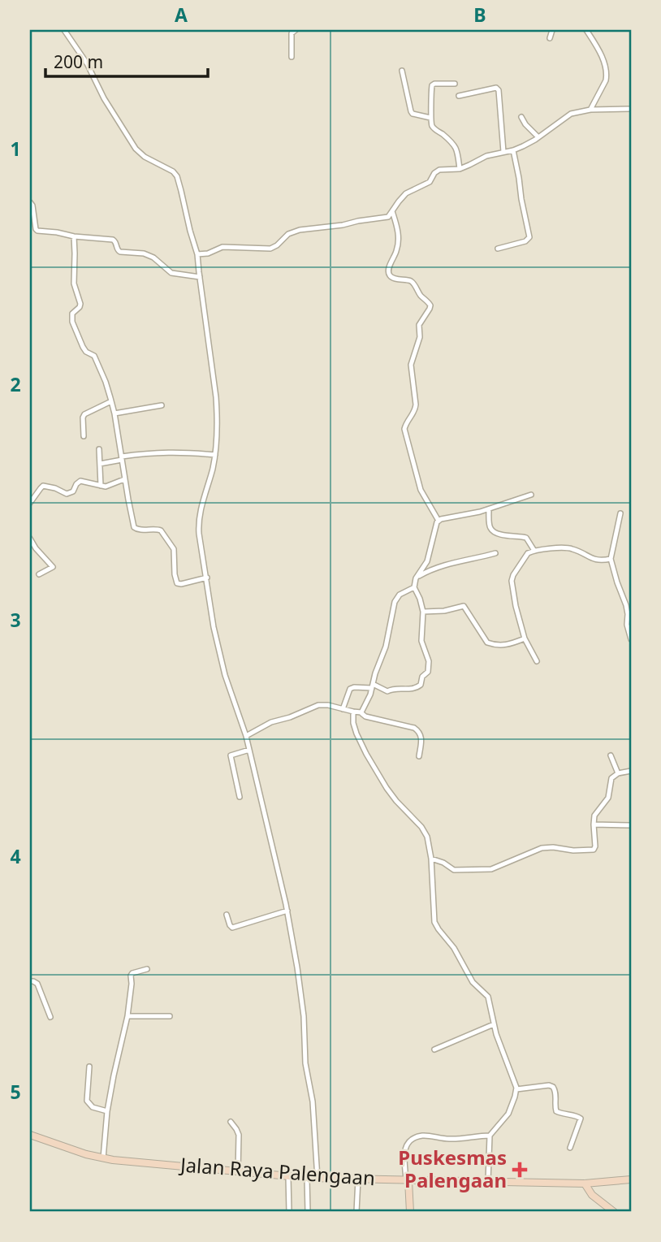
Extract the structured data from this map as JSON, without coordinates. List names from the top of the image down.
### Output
{
  "streets": {
    "street": ["Jalan Raya Palengaan"]
  },
  "places": {
    "health": ["Puskesmas Palengaan"]
  },
  "scale_bar": "200 m",
  "grid": {
    "columns": ["A", "B"],
    "rows": [
      "1",
      "2",
      "3",
      "4",
      "5"
    ]
  }
}
